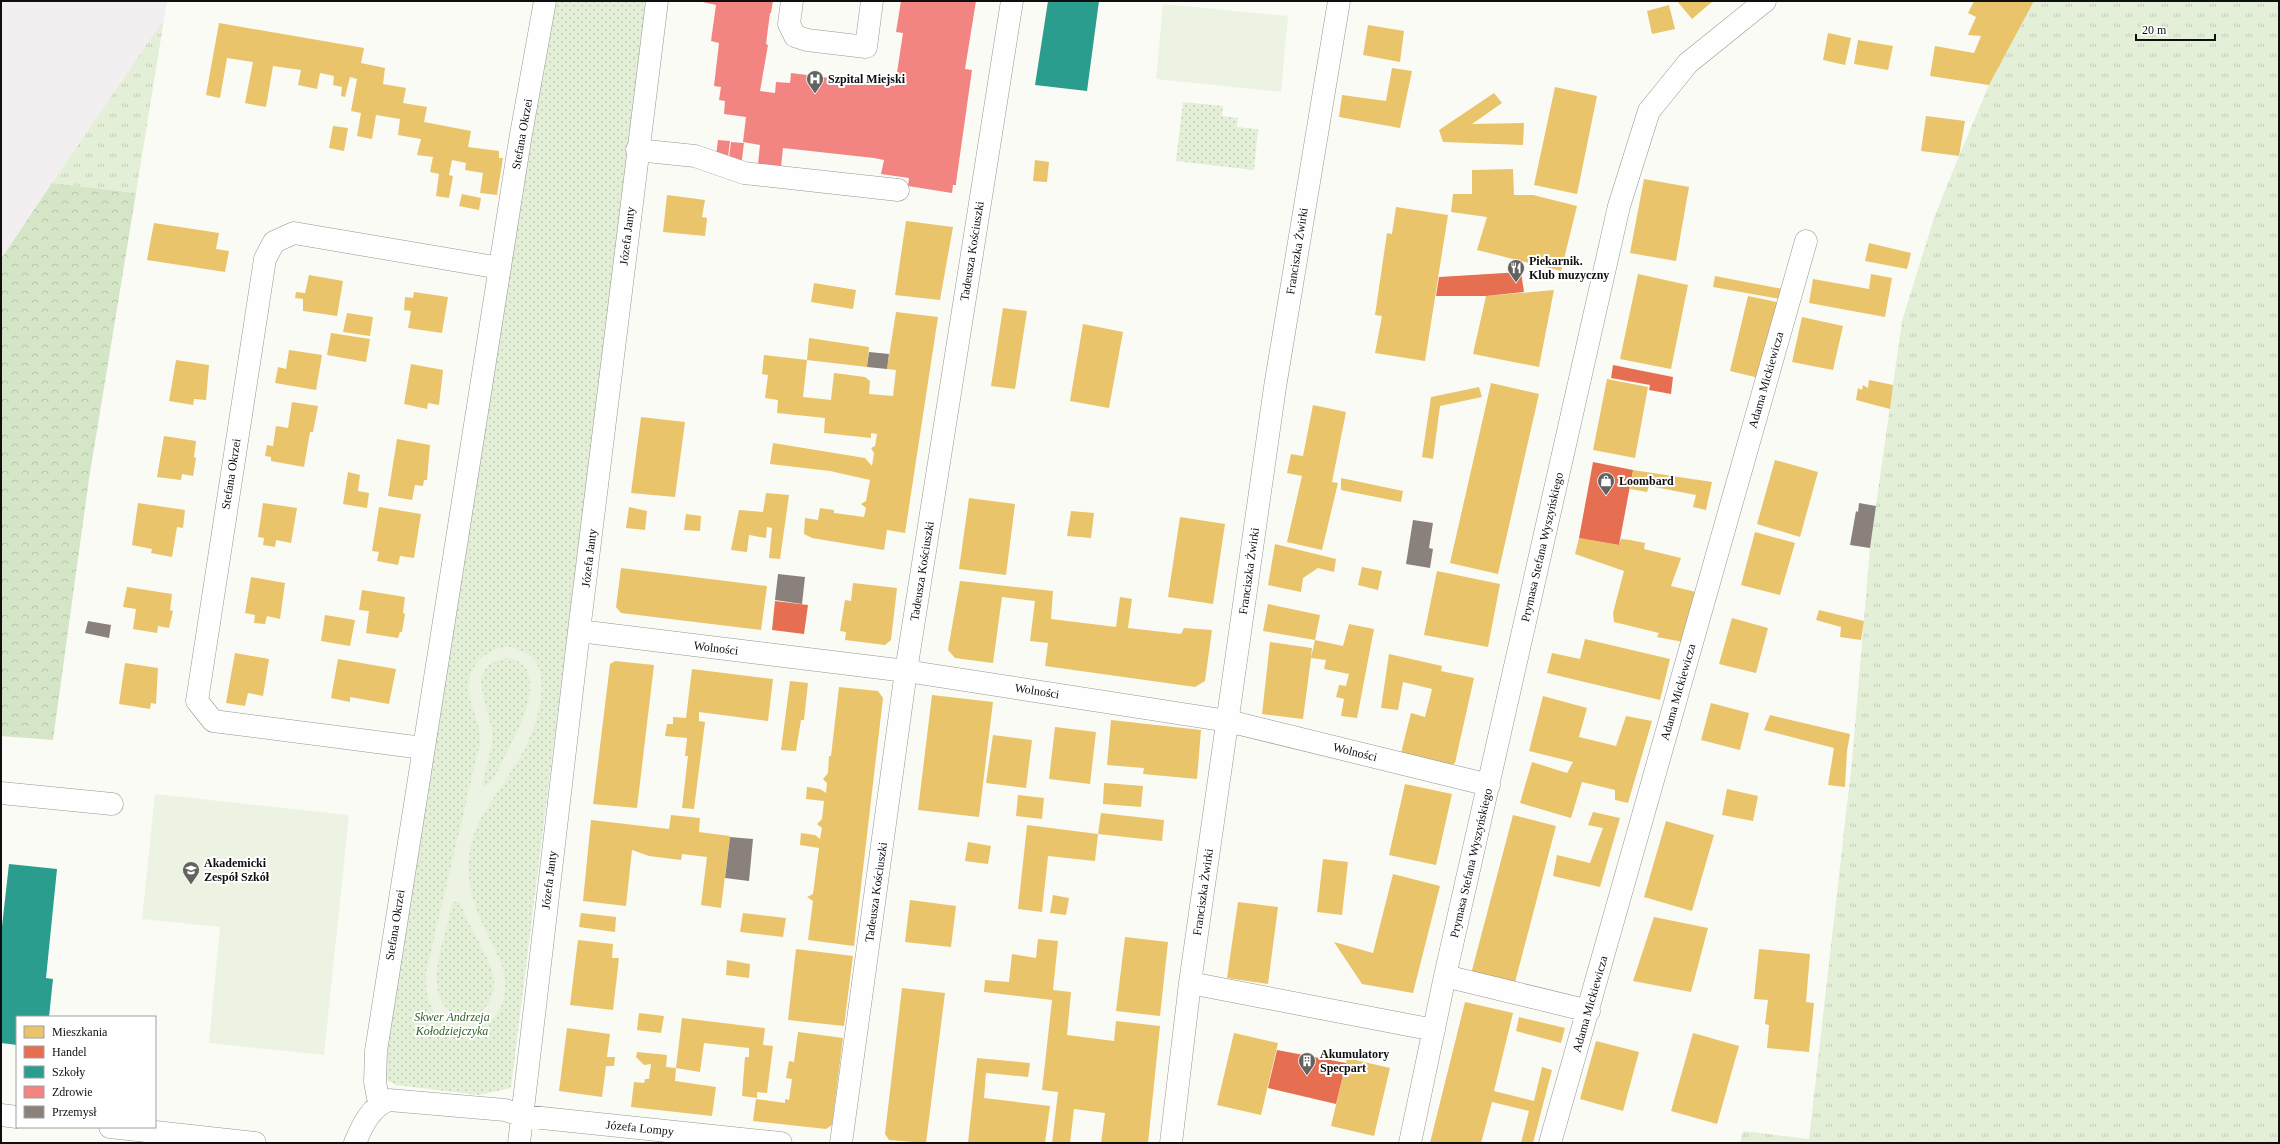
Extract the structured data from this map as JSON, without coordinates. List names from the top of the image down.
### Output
{
  "streets": {
    "street": [
      "Stefana Okrzei",
      "Józefa Janty",
      "Tadeusza Kościuszki",
      "Franciszka Żwirki",
      "Adama Mickiewicza",
      "Prymasa Stefana Wyszyńskiego",
      "Wolności",
      "Józefa Lompy"
    ]
  },
  "crossings": [
    ["Stefana Okrzei", "Józefa Lompy"],
    ["Józefa Janty", "Wolności"],
    ["Józefa Janty", "Józefa Lompy"],
    ["Tadeusza Kościuszki", "Wolności"],
    ["Franciszka Żwirki", "Wolności"],
    ["Prymasa Stefana Wyszyńskiego", "Wolności"]
  ],
  "parks": ["Skwer Andrzeja Kołodziejczyka"],
  "places": {
    "hospital": ["Szpital Miejski"],
    "restaurant": ["Piekarnik. Klub muzyczny"],
    "shop": ["Loombard"],
    "school or university": ["Akademicki Zespół Szkół"],
    "building": ["Akumulatory Specpart"]
  },
  "legend": [
    "Mieszkania",
    "Handel",
    "Szkoły",
    "Zdrowie",
    "Przemysł"
  ],
  "scale_bar": "20 m"
}
